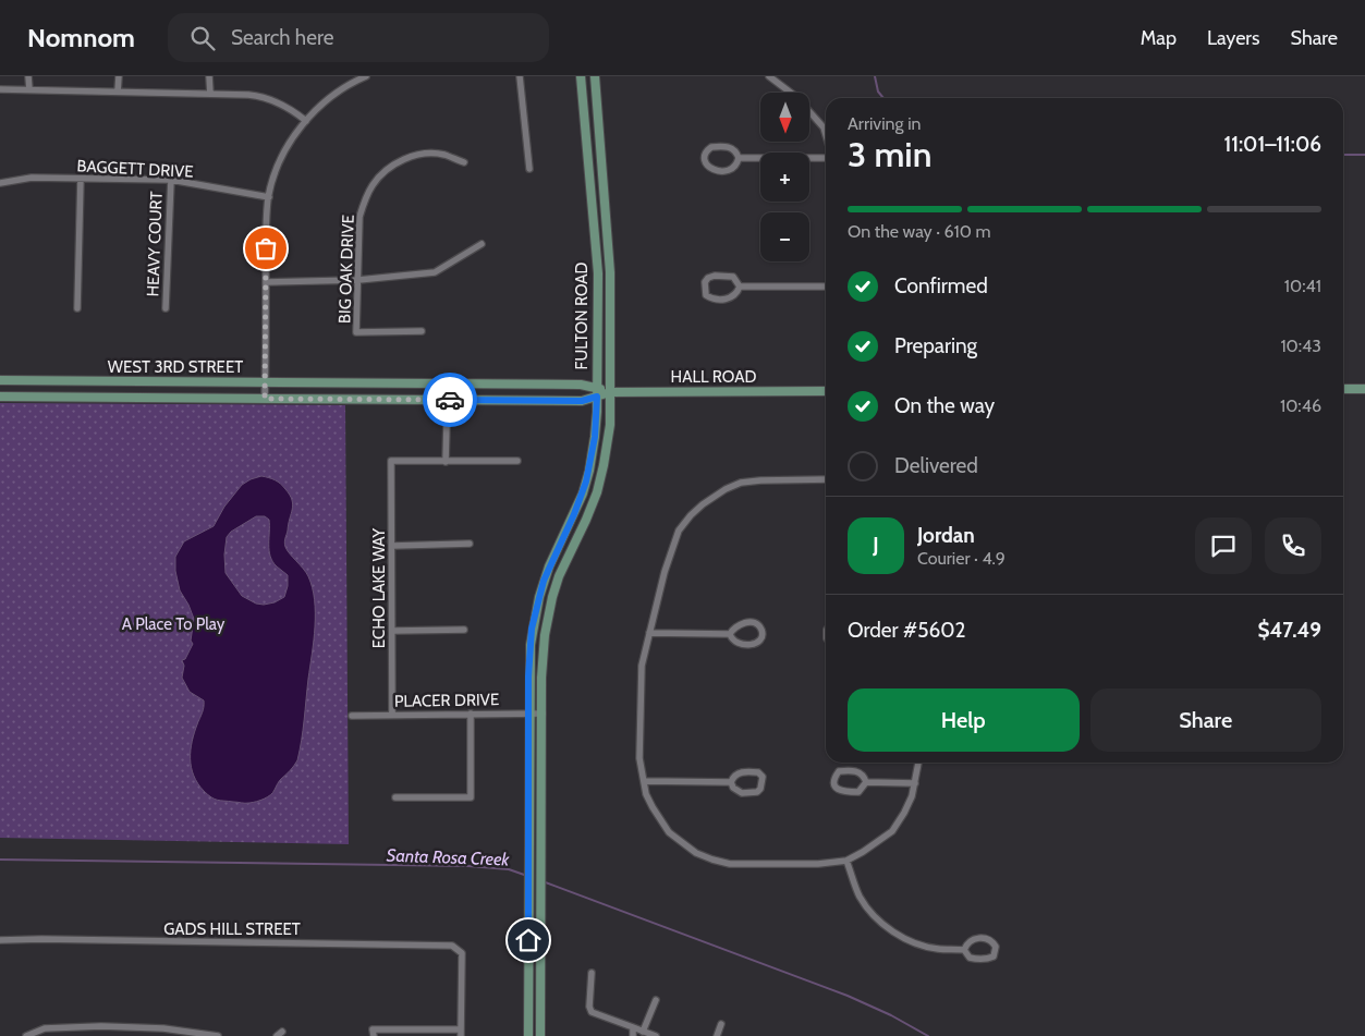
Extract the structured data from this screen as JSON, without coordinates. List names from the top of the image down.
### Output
{
  "streets": {
    "main road": ["FULTON ROAD", "WEST 3RD STREET", "HALL ROAD"],
    "street": [
      "BAGGETT DRIVE",
      "HEAVY COURT",
      "BIG OAK DRIVE",
      "ECHO LAKE WAY",
      "PLACER DRIVE",
      "GADS HILL STREET"
    ]
  },
  "crossings": [
    ["BAGGETT DRIVE", "HEAVY COURT"],
    ["FULTON ROAD", "WEST 3RD STREET"],
    ["FULTON ROAD", "HALL ROAD"],
    ["FULTON ROAD", "PLACER DRIVE"],
    ["WEST 3RD STREET", "HALL ROAD"],
    ["ECHO LAKE WAY", "PLACER DRIVE"]
  ],
  "water": ["Santa Rosa Creek"],
  "parks": ["A Place To Play"],
  "north": "bottom",
  "page": {
    "header": "Nomnom",
    "search": "Search here",
    "nav": ["Map", "Layers", "Share"],
    "map_buttons": ["+", "−"],
    "heading": ["3 min", "Arriving in", "11:01–11:06"],
    "panel": [
      "Jordan",
      "Courier · 4.9",
      "Order #5602",
      "$47.49"
    ],
    "bar": "On the way · 610 m",
    "list": [
      ["Confirmed", "10:41"],
      ["Preparing", "10:43"],
      ["On the way", "10:46"],
      "Delivered"
    ],
    "round": "J",
    "buttons": ["Help", "Share"]
  }
}
